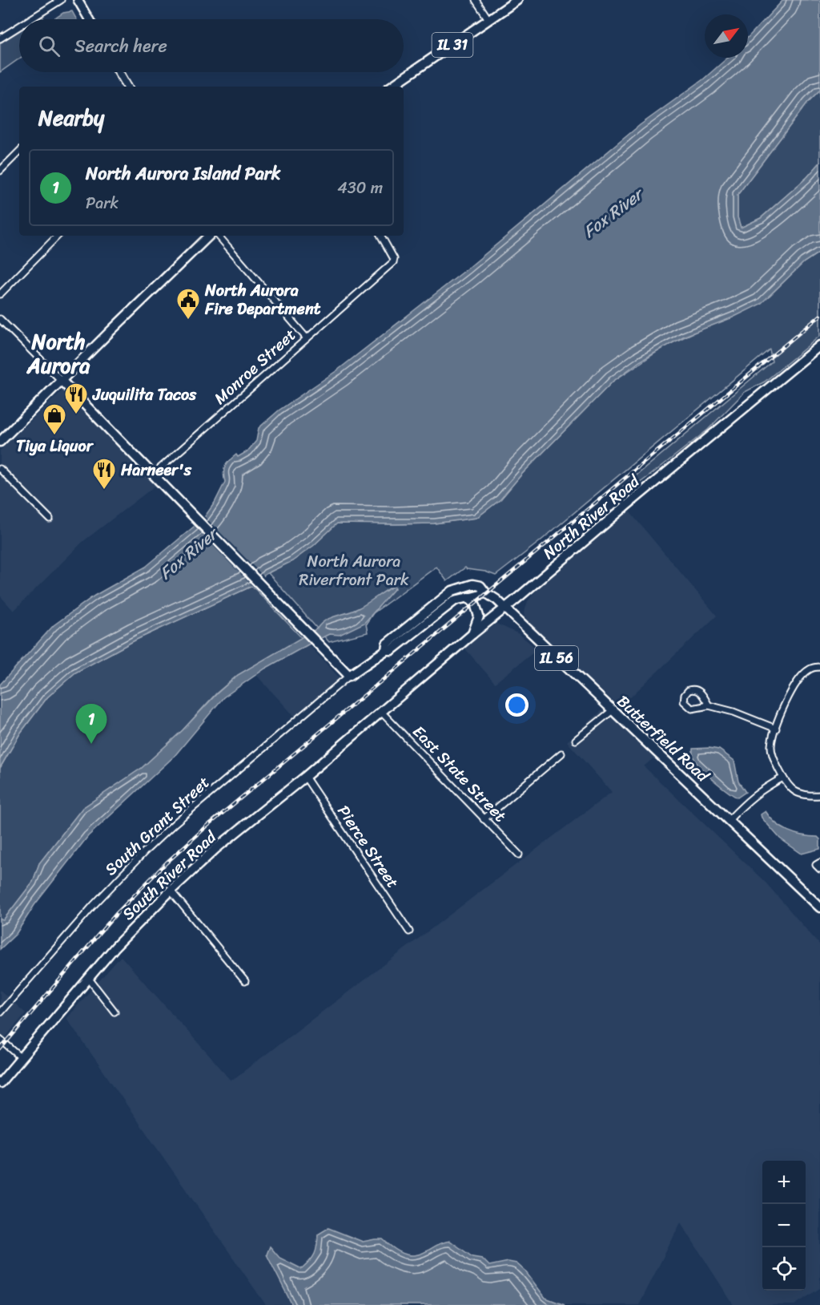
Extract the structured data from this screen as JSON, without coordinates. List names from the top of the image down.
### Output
{
  "streets": {
    "main road": [
      "IL 31",
      "North River Road",
      "IL 56",
      "Butterfield Road",
      "South River Road"
    ],
    "street": [
      "Monroe Street",
      "East State Street",
      "South Grant Street",
      "Pierce Street"
    ]
  },
  "crossings": [
    ["North River Road", "Butterfield Road"],
    ["North River Road", "East State Street"],
    ["North River Road", "South River Road"],
    ["IL 56", "Butterfield Road"],
    ["IL 56", "South Grant Street"],
    ["East State Street", "South River Road"],
    ["Pierce Street", "South River Road"]
  ],
  "districts": ["North Aurora"],
  "water": ["Fox River"],
  "parks": ["North Aurora Riverfront Park"],
  "places": {
    "public building": ["North Aurora Fire Department"],
    "restaurant": ["Juquilita Tacos", "Harneer's"],
    "shop": ["Tiya Liquor"]
  },
  "north": "top right",
  "page": {
    "search": "Search here",
    "heading": "Nearby",
    "list": [
      {
        "mark": "1",
        "name": "North Aurora Island Park",
        "note": "Park",
        "value": "430 m"
      }
    ],
    "pins": "1",
    "map_buttons": ["+", "−"]
  }
}
